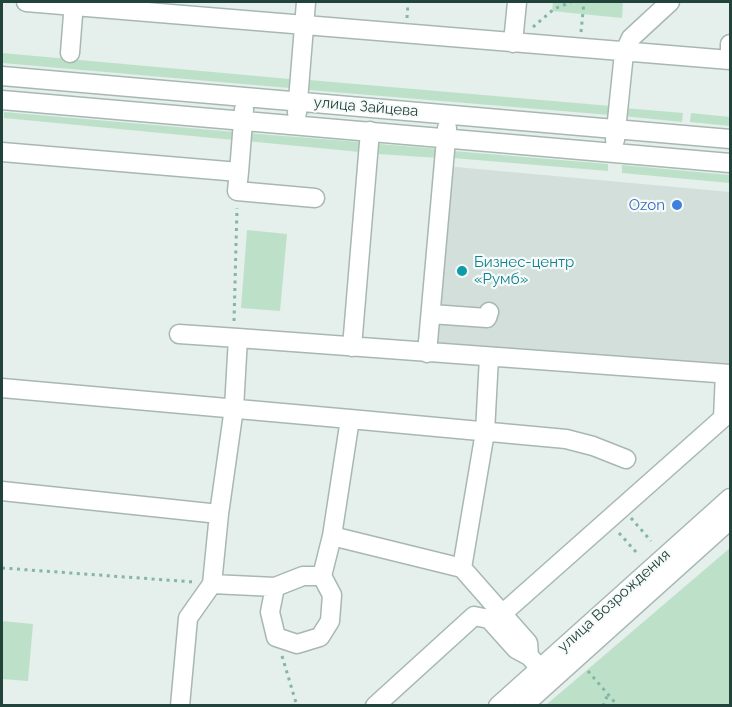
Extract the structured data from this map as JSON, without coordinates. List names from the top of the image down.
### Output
{
  "streets": {
    "street": ["улица Зайцева", "улица Возрождения"]
  },
  "places": ["Ozon", "Бизнес-центр «Румб»"]
}
